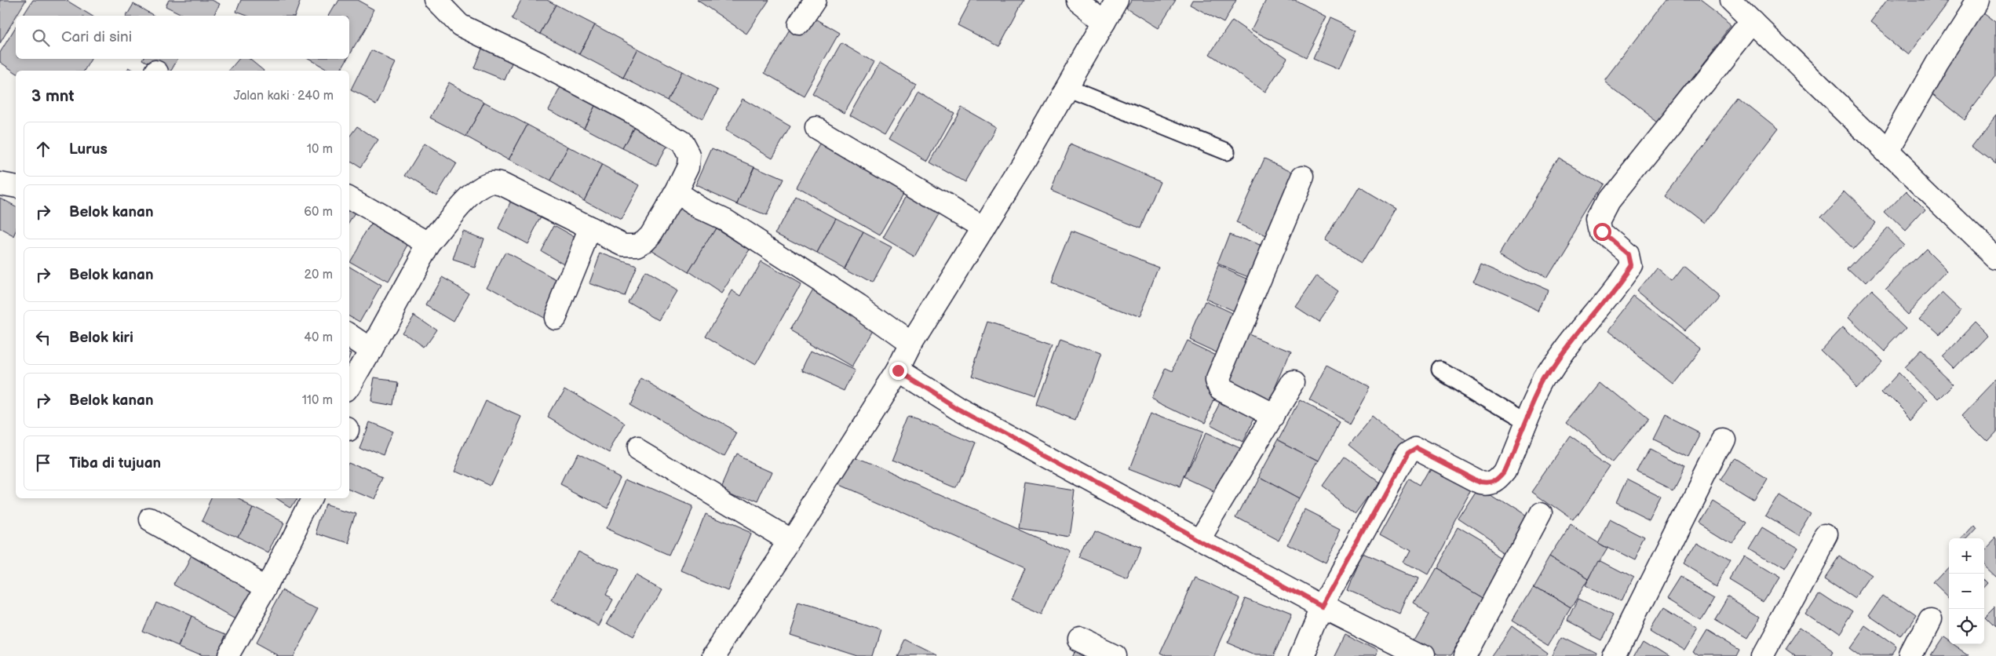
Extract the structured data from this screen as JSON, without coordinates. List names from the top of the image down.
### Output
{
  "page": {
    "search": "Cari di sini",
    "heading": ["3 mnt", "Jalan kaki · 240 m"],
    "list": [
      ["Lurus", "10 m"],
      ["Belok kanan", "60 m"],
      ["Belok kanan", "20 m"],
      ["Belok kiri", "40 m"],
      ["Belok kanan", "110 m"],
      "Tiba di tujuan"
    ],
    "map_buttons": ["+", "−"]
  }
}
